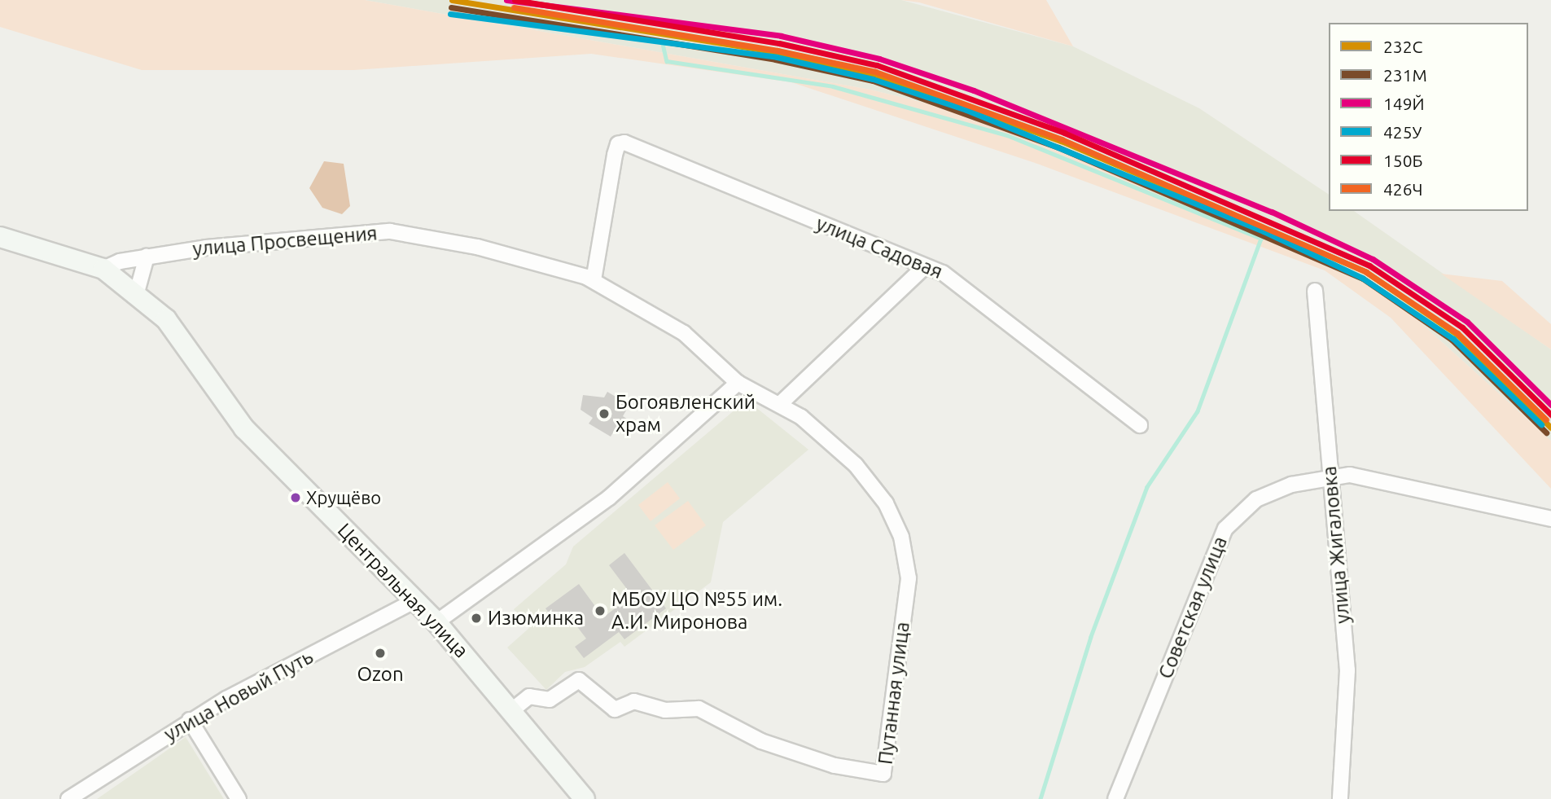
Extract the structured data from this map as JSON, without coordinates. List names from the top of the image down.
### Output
{
  "streets": {
    "main road": ["Центральная улица"],
    "street": [
      "улица Просвещения",
      "улица Садовая",
      "улица Жигаловка",
      "Советская улица",
      "Путанная улица",
      "улица Новый Путь"
    ]
  },
  "crossings": [
    ["улица Просвещения", "улица Садовая"],
    ["улица Просвещения", "Центральная улица"],
    ["улица Просвещения", "Путанная улица"],
    ["улица Жигаловка", "Советская улица"],
    ["Центральная улица", "Путанная улица"],
    ["Центральная улица", "улица Новый Путь"]
  ],
  "places": [
    "Богоявленский храм",
    "Хрущёво",
    "МБОУ ЦО №55 им. А.И. Миронова",
    "Изюминка",
    "Ozon"
  ],
  "lines": [
    "transit line 232C",
    "transit line 149Й",
    "transit line 150Б",
    "transit line 231М",
    "transit line 426Ч",
    "transit line 425У"
  ],
  "legend": [
    "232C",
    "231М",
    "149Й",
    "425У",
    "150Б",
    "426Ч"
  ]
}
